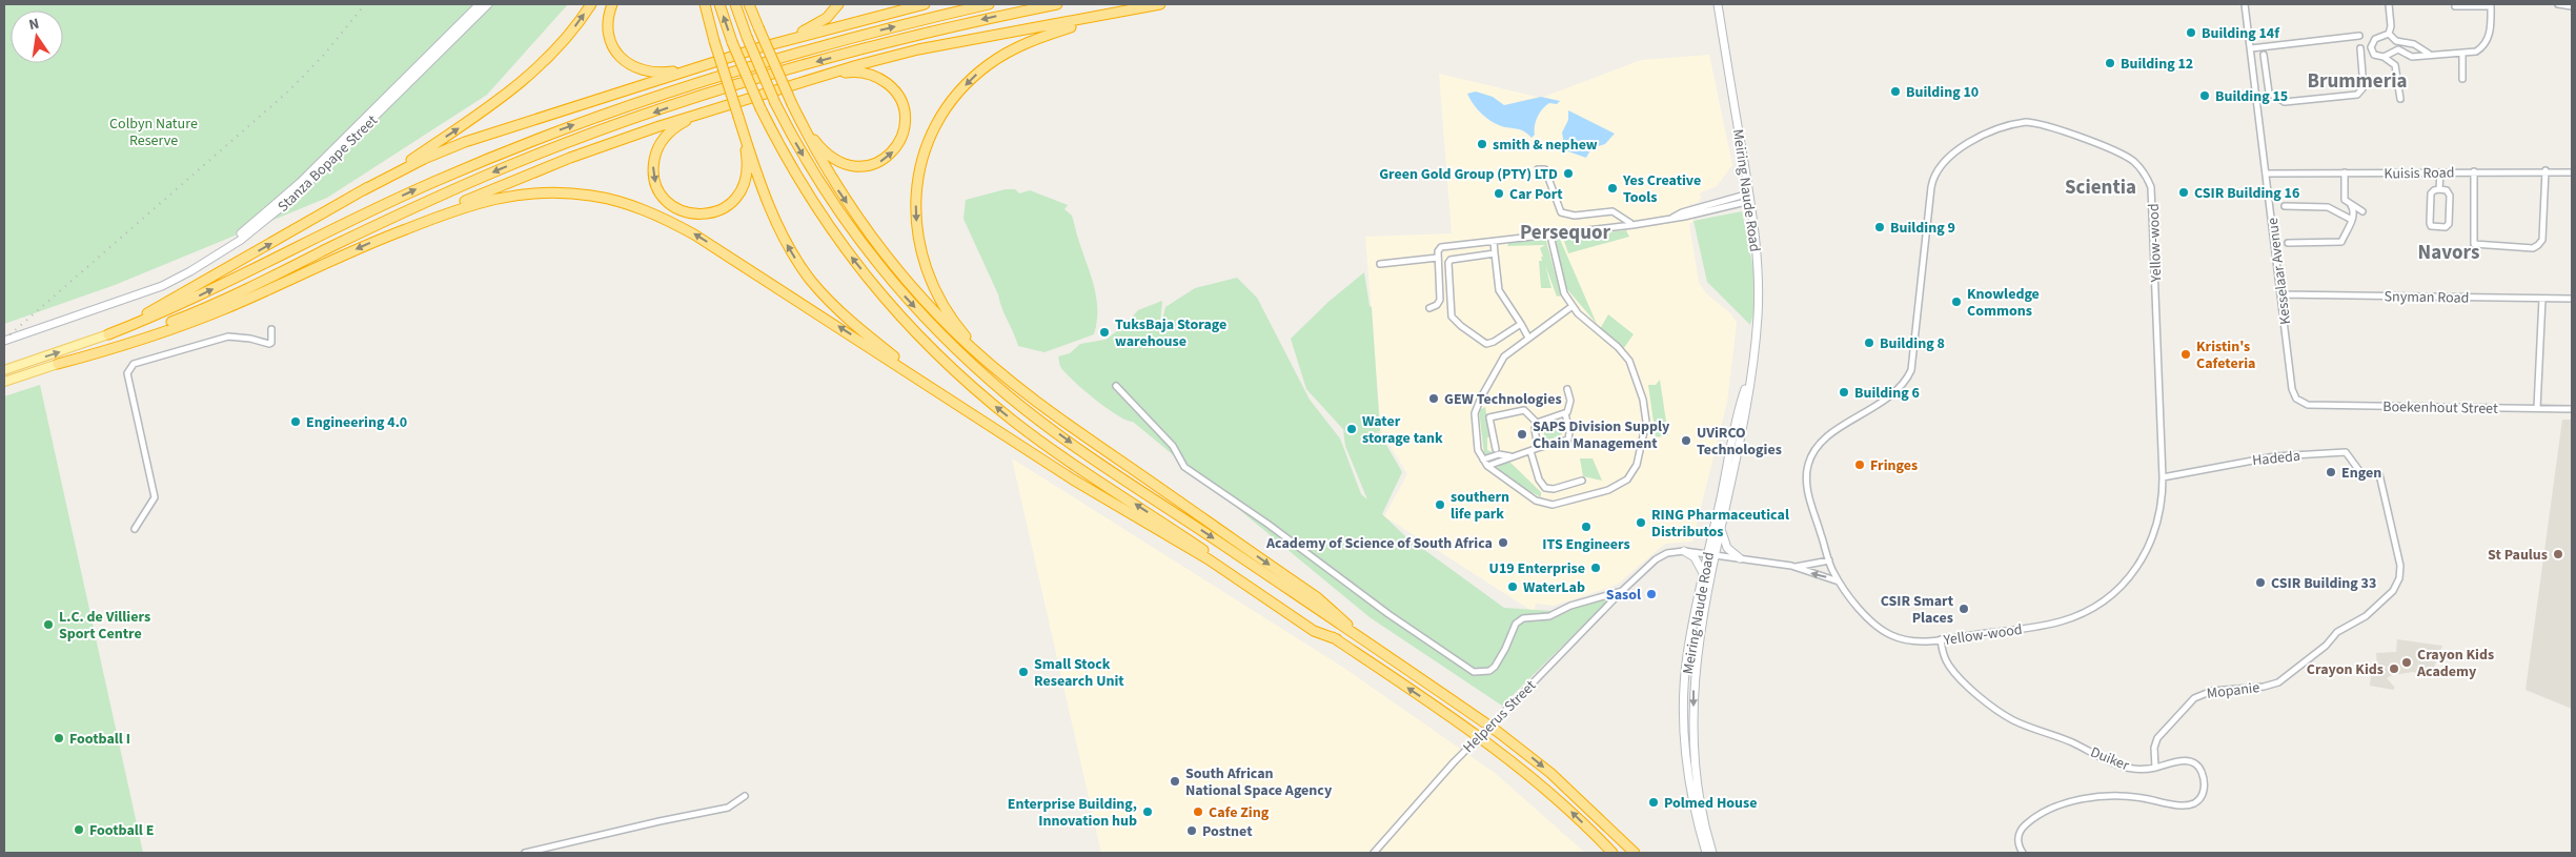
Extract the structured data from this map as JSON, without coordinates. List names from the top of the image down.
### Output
{
  "streets": {
    "street": [
      "Stanza Bopape Street",
      "Kuisis Road",
      "Meiring Naude Road",
      "Yellow-wood",
      "Kesselaar Avenue",
      "Snyman Road",
      "Boekenhout Street",
      "Hadeda",
      "Mopanie",
      "Helperus Street",
      "Duiker"
    ]
  },
  "crossings": [
    ["Kuisis Road", "Kesselaar Avenue"],
    ["Yellow-wood", "Hadeda"],
    ["Yellow-wood", "Duiker"],
    ["Kesselaar Avenue", "Snyman Road"],
    ["Kesselaar Avenue", "Boekenhout Street"],
    ["Hadeda", "Mopanie"],
    ["Mopanie", "Duiker"]
  ],
  "districts": [
    "Brummeria",
    "Scientia",
    "Persequor",
    "Navors"
  ],
  "parks": ["Colbyn Nature Reserve"],
  "places": [
    "Building 14f",
    "Building 12",
    "Building 10",
    "Building 15",
    "smith & nephew",
    "Green Gold Group (PTY) LTD",
    "Yes Creative Tools",
    "CSIR Building 16",
    "Car Port",
    "Building 9",
    "Knowledge Commons",
    "TuksBaja Storage warehouse",
    "Building 8",
    "Kristin's Cafeteria",
    "Building 6",
    "GEW Technologies",
    "Engineering 4.0",
    "Water storage tank",
    "SAPS Division Supply Chain Management",
    "UViRCO Technologies",
    "Fringes",
    "Engen",
    "southern life park",
    "RING Pharmaceutical Distributos",
    "ITS Engineers",
    "Academy of Science of South Africa",
    "St Paulus",
    "U19 Enterprise",
    "CSIR Building 33",
    "WaterLab",
    "Sasol",
    "CSIR Smart Places",
    "L.C. de Villiers Sport Centre",
    "Crayon Kids Academy",
    "Crayon Kids",
    "Small Stock Research Unit",
    "Football I",
    "South African National Space Agency",
    "Polmed House",
    "Enterprise Building, Innovation hub",
    "Cafe Zing",
    "Football E",
    "Postnet"
  ],
  "north": "top"
}
